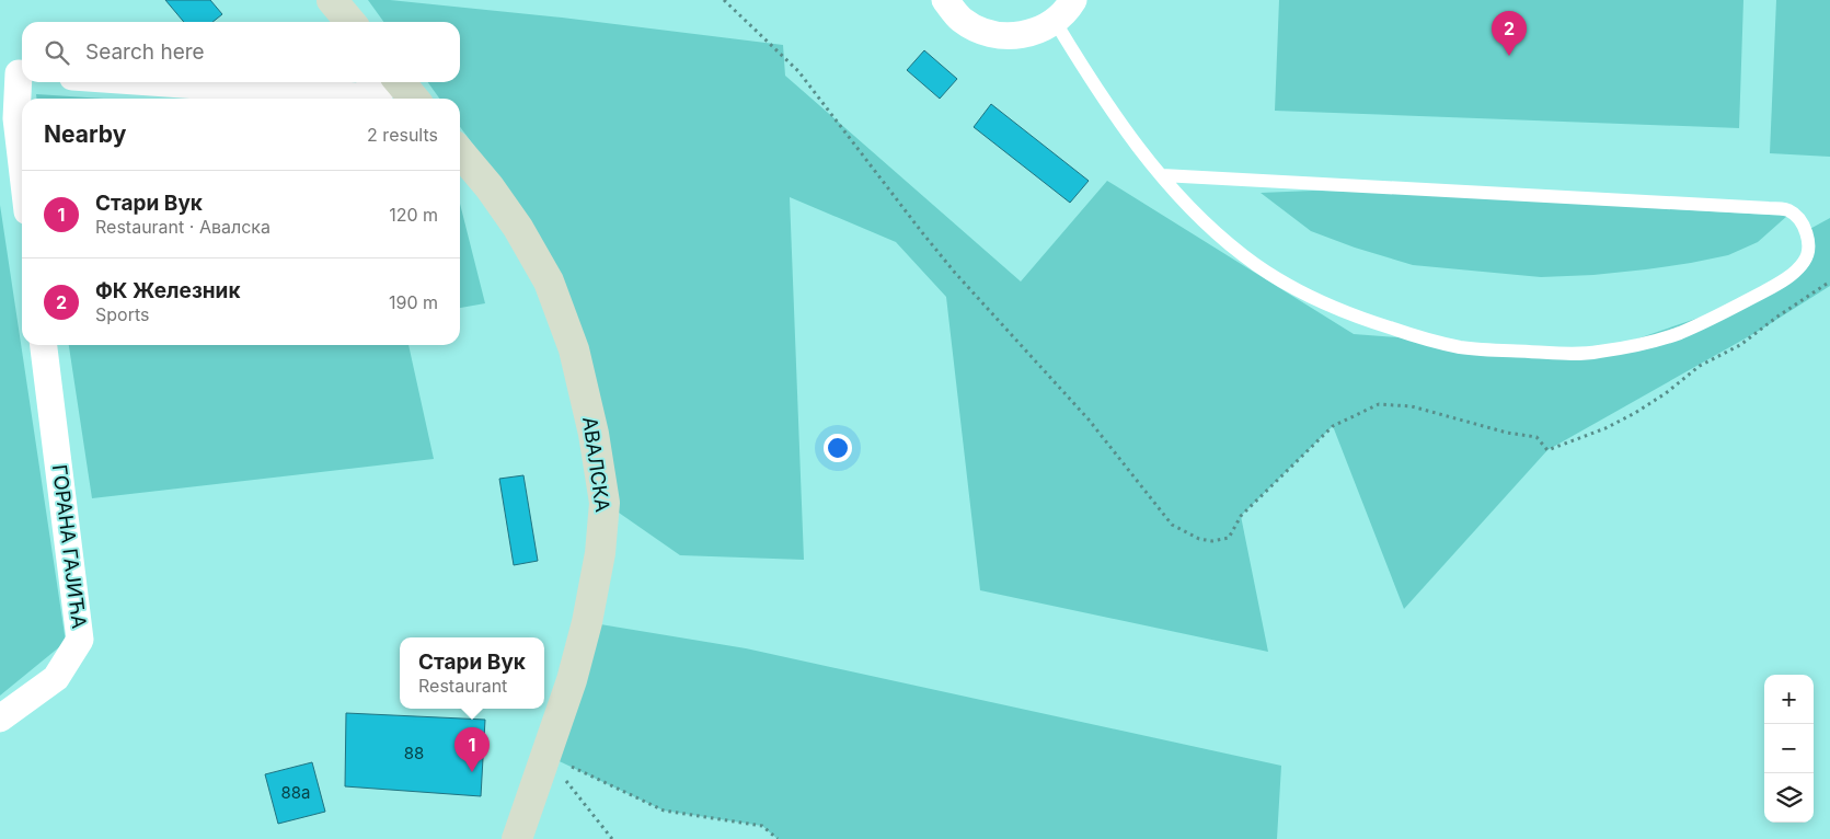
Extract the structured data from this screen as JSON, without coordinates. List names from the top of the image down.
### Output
{
  "streets": {
    "main road": ["АВАЛСКА"],
    "street": ["ГОРАНА ГАЈИЋА"]
  },
  "house_numbers": ["88", "88a"],
  "page": {
    "pins": ["2", "1"],
    "search": "Search here",
    "heading": ["Nearby", "2 results"],
    "list": [
      {
        "mark": "1",
        "name": "Стари Вук",
        "note": "Restaurant · Авалска",
        "value": "120 m"
      },
      {
        "mark": "2",
        "name": "ФК Железник",
        "note": "Sports",
        "value": "190 m"
      }
    ],
    "popup": ["Стари Вук", "Restaurant"],
    "map_buttons": ["+", "−"]
  }
}
